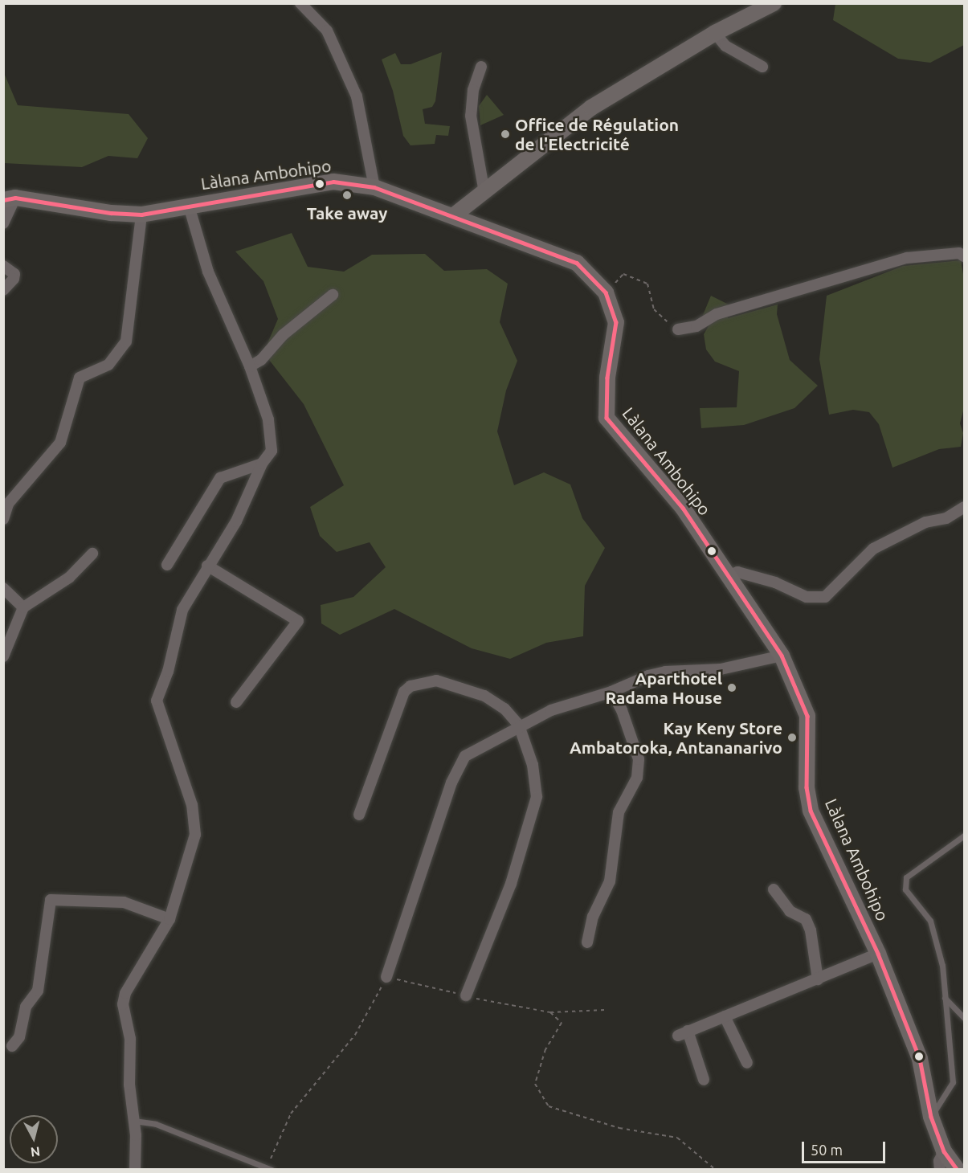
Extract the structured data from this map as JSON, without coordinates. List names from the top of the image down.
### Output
{
  "streets": {
    "street": ["Làlana Ambohipo"]
  },
  "places": [
    "Office de Régulation de l'Electricité",
    "Take away",
    "Aparthotel Radama House",
    "Kay Keny Store Ambatoroka, Antananarivo"
  ],
  "scale_bar": "50 m",
  "north": "bottom"
}
